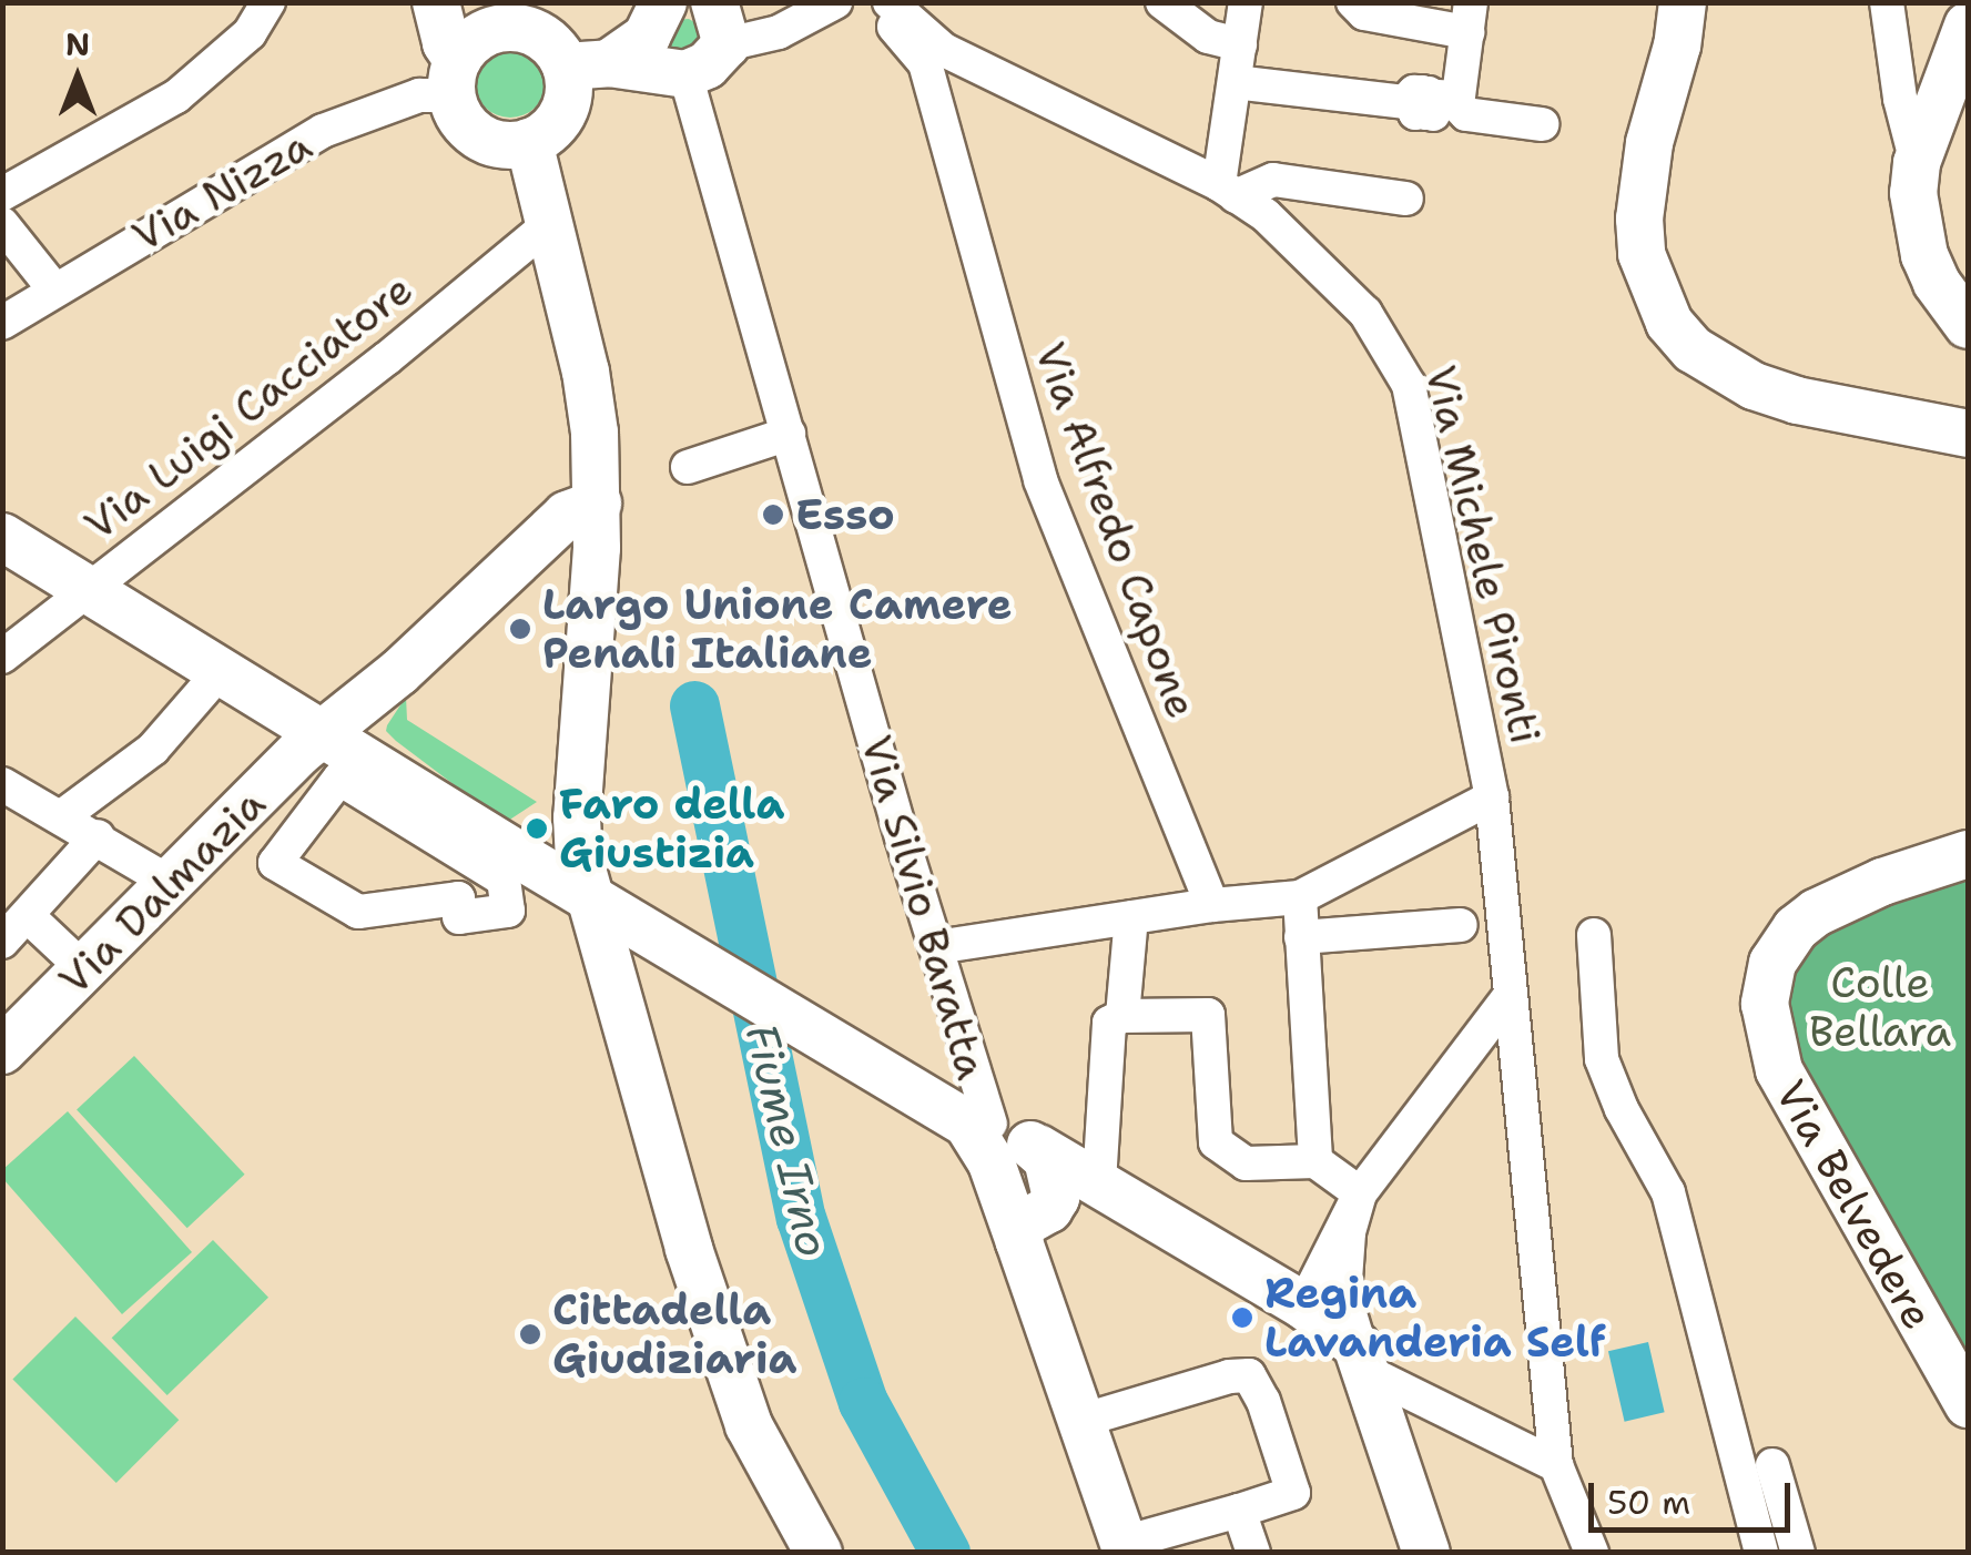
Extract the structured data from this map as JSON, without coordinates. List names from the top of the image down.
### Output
{
  "streets": {
    "main road": ["Via Dalmazia", "Via Silvio Baratta", "Via Belvedere"],
    "street": [
      "Via Nizza",
      "Via Luigi Cacciatore",
      "Via Alfredo Capone",
      "Via Michele Pironti"
    ]
  },
  "water": ["Fiume Irno"],
  "parks": ["Colle Bellara"],
  "places": [
    "Esso",
    "Largo Unione Camere Penali Italiane",
    "Faro della Giustizia",
    "Regina Lavanderia Self",
    "Cittadella Giudiziaria"
  ],
  "scale_bar": "50 m",
  "north": "top"
}
